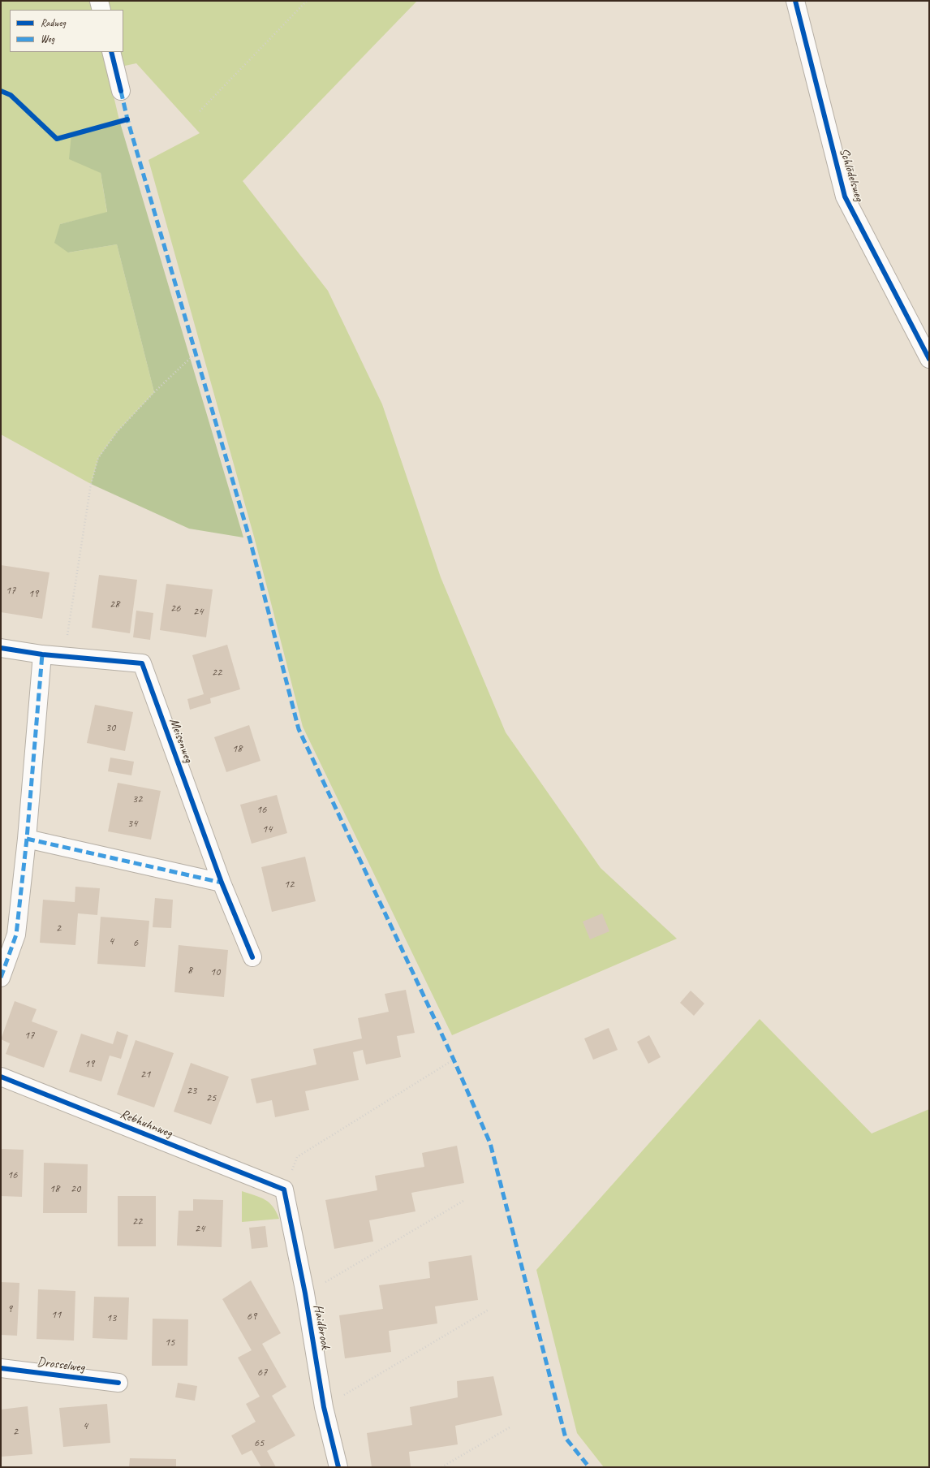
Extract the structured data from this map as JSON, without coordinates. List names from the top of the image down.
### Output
{
  "streets": {
    "street": [
      "Schlödelsweg",
      "Meisenweg",
      "Rebhuhnweg",
      "Haidbrook",
      "Drosselweg"
    ]
  },
  "crossings": [
    ["Rebhuhnweg", "Haidbrook"]
  ],
  "house_numbers": [
    "17",
    "19",
    "28",
    "26",
    "24",
    "22",
    "30",
    "18",
    "32",
    "16",
    "34",
    "14",
    "12",
    "2",
    "4",
    "6",
    "8",
    "10",
    "17",
    "19",
    "21",
    "23",
    "25",
    "16",
    "18",
    "20",
    "22",
    "24",
    "9",
    "11",
    "69",
    "13",
    "15",
    "67",
    "4",
    "2",
    "65"
  ],
  "legend": ["Radweg", "Weg"]
}
